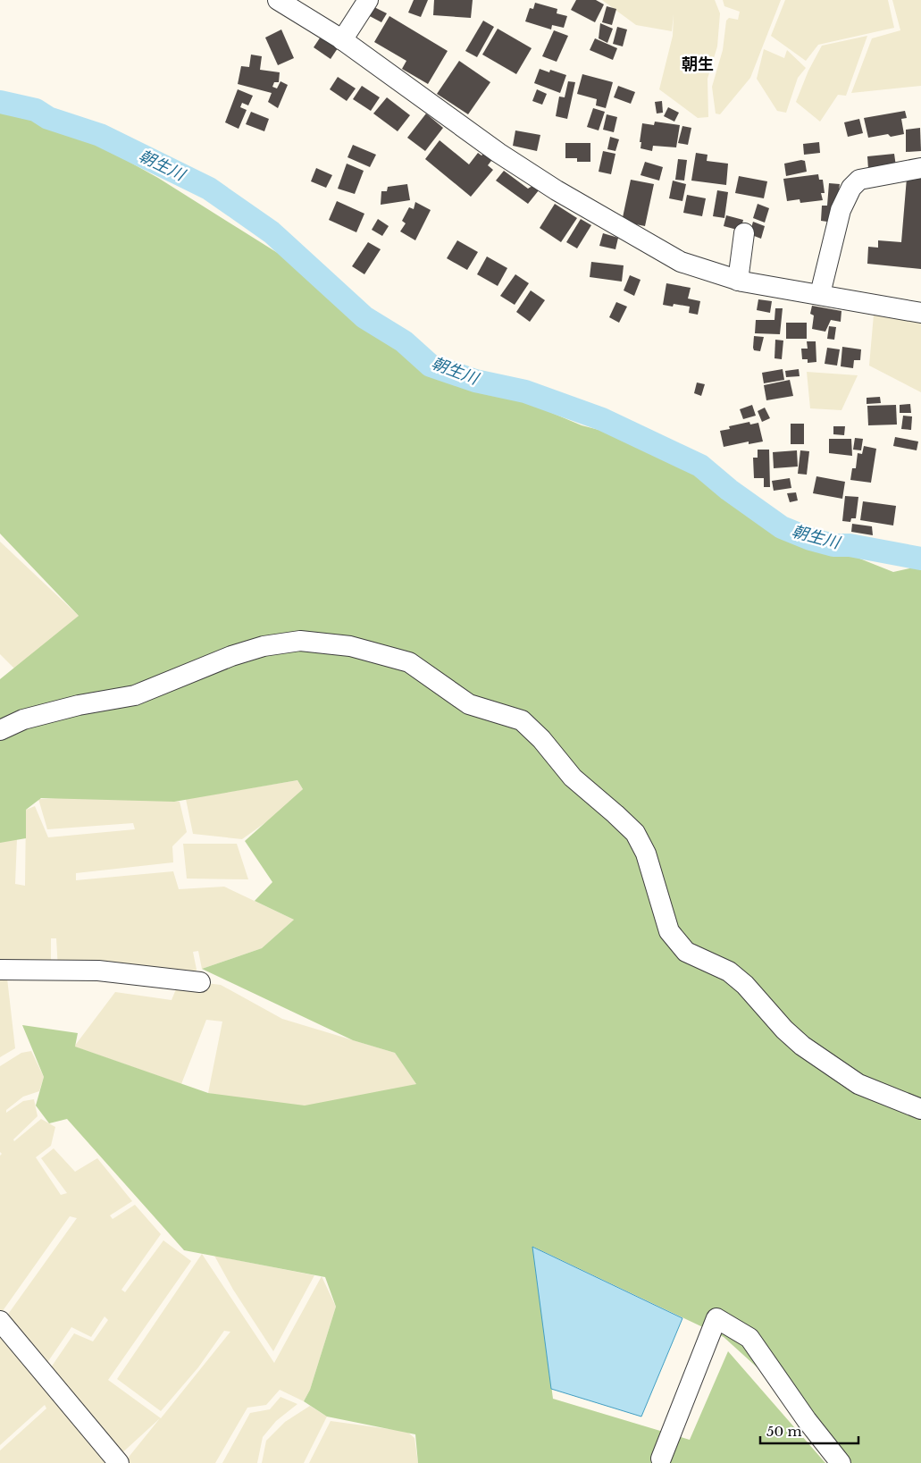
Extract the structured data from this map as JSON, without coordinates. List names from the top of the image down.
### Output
{
  "districts": ["朝生"],
  "water": ["朝生川"],
  "scale_bar": "50 m"
}
